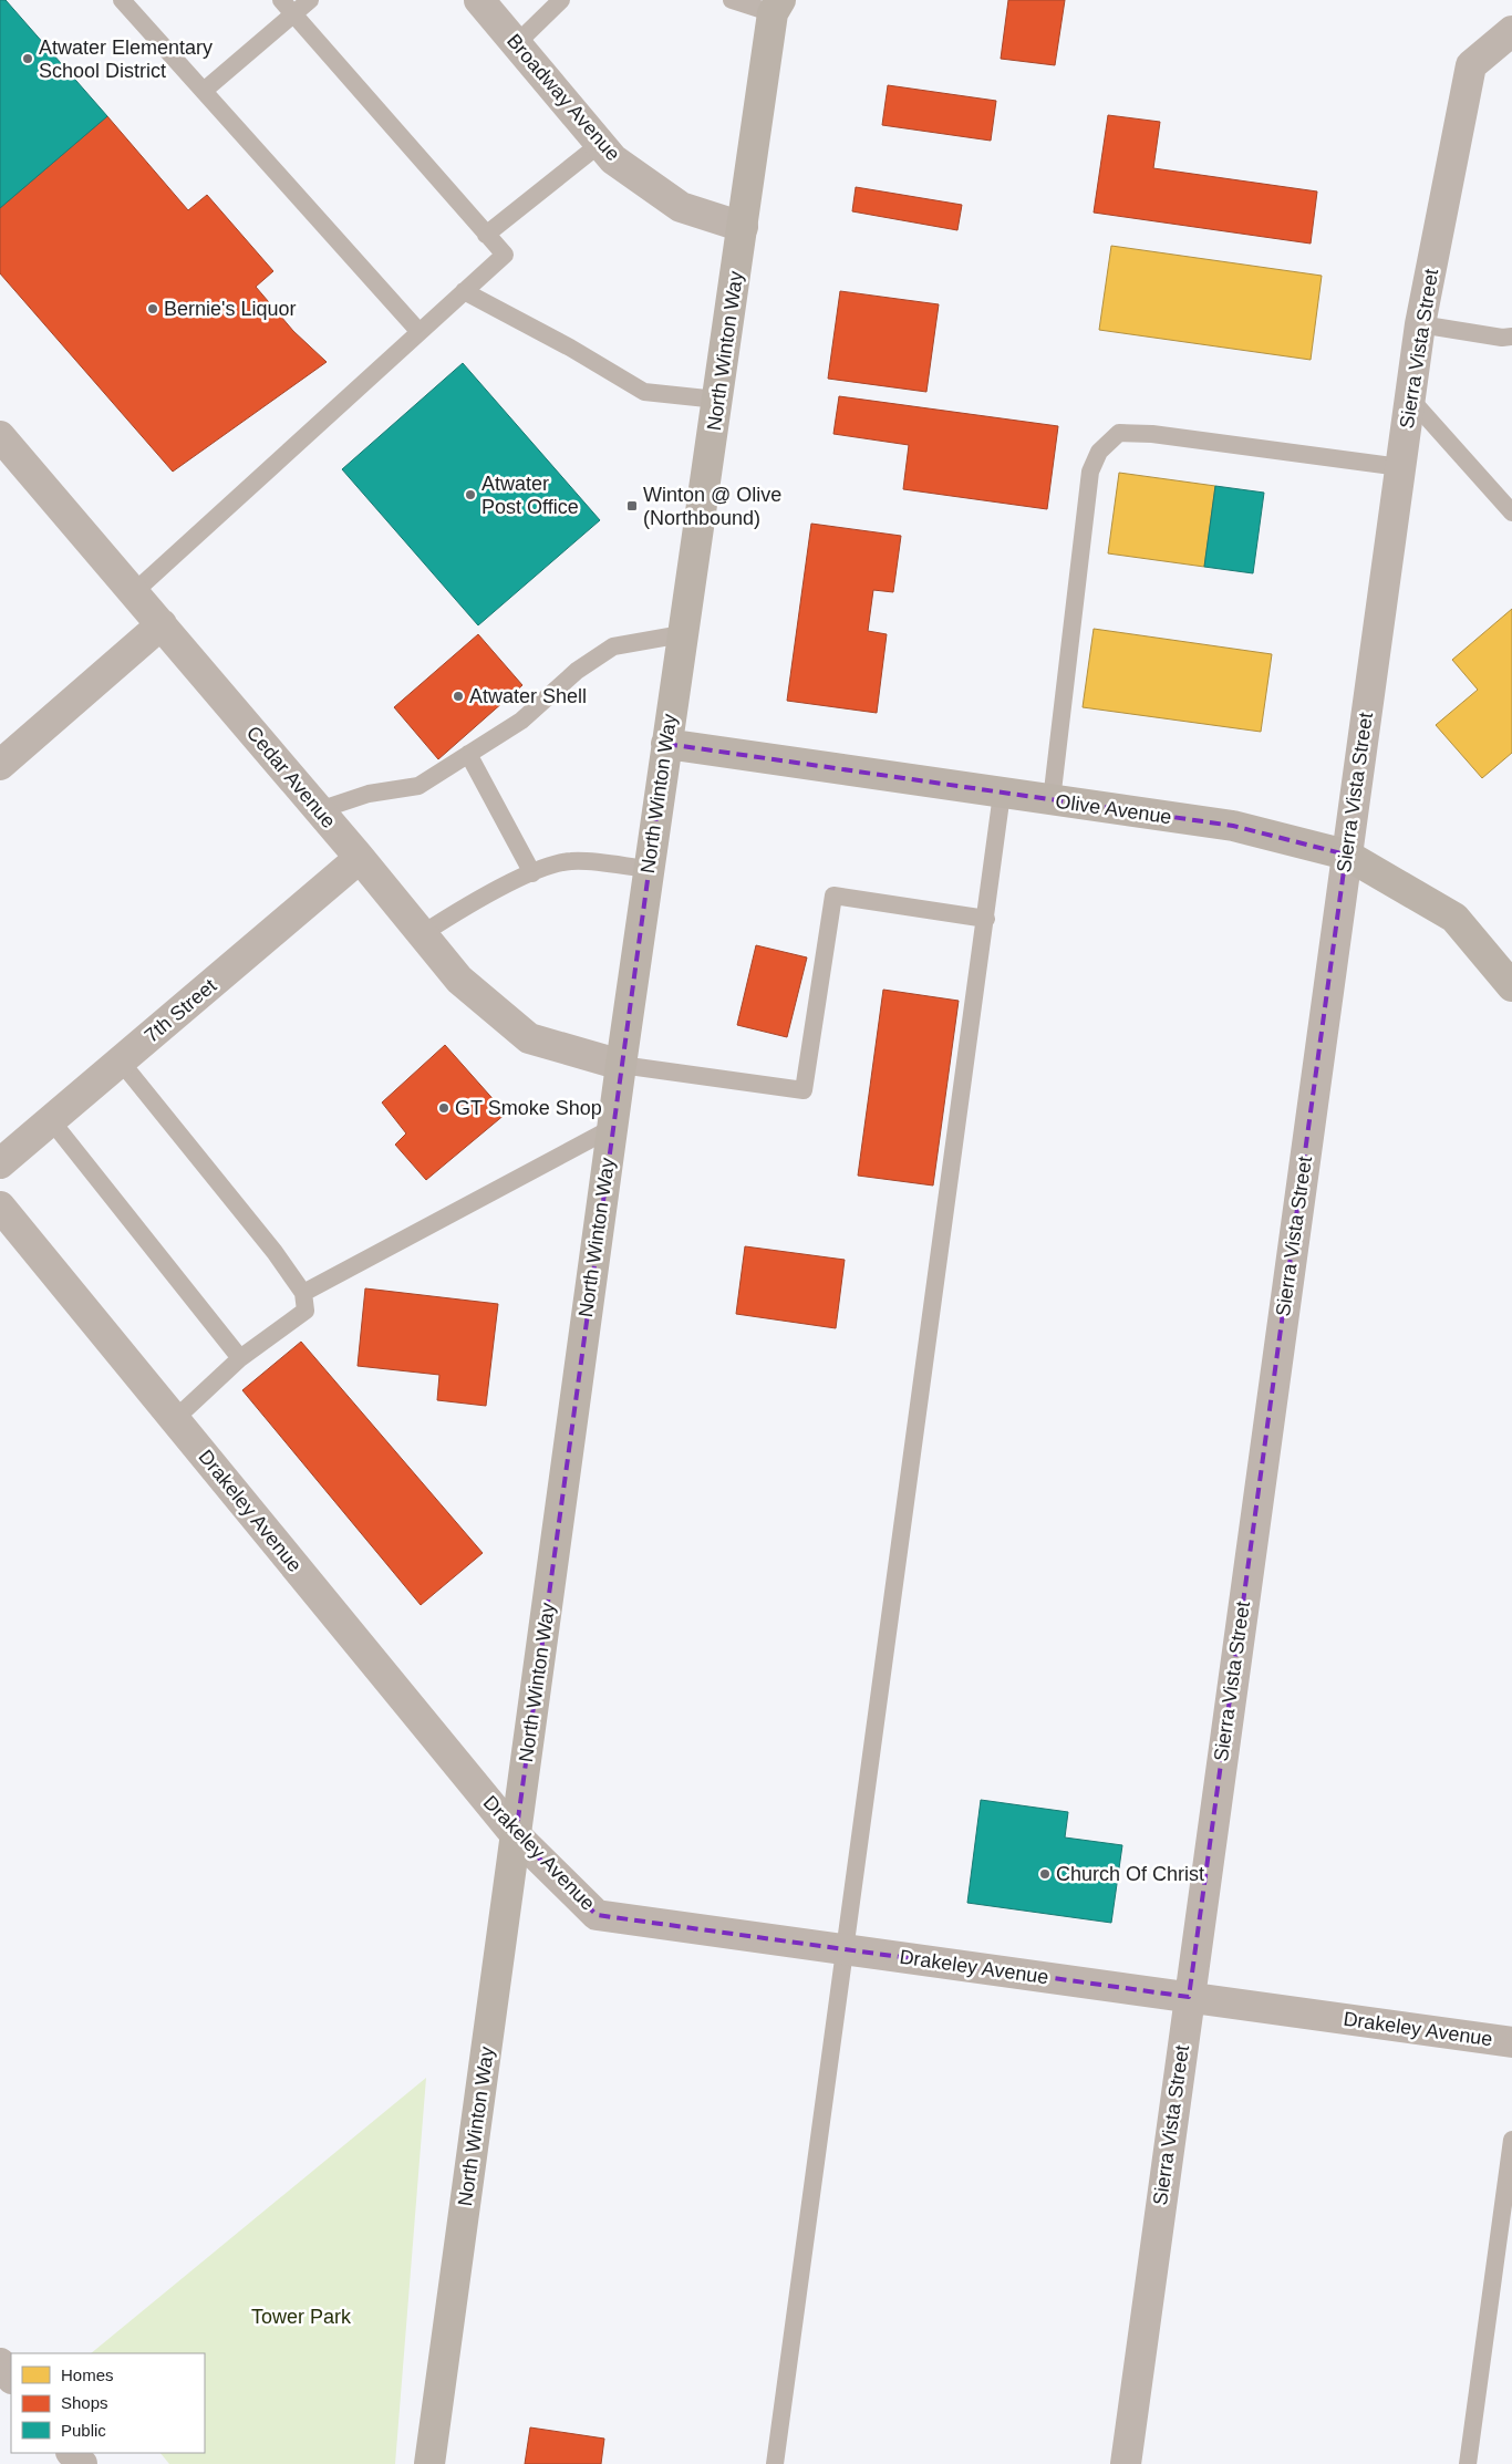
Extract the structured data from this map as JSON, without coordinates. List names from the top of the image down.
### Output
{
  "streets": {
    "main road": ["North Winton Way", "Olive Avenue"],
    "street": [
      "Broadway Avenue",
      "Sierra Vista Street",
      "Cedar Avenue",
      "7th Street",
      "Drakeley Avenue"
    ]
  },
  "crossings": [
    ["Broadway Avenue", "North Winton Way"],
    ["Sierra Vista Street", "Olive Avenue"],
    ["Sierra Vista Street", "Drakeley Avenue"],
    ["North Winton Way", "Cedar Avenue"],
    ["North Winton Way", "Olive Avenue"],
    ["North Winton Way", "Drakeley Avenue"],
    ["Cedar Avenue", "7th Street"]
  ],
  "parks": ["Tower Park"],
  "places": {
    "other": [
      "Atwater Elementary School District",
      "Bernie's Liquor",
      "Atwater Post Office",
      "Atwater Shell",
      "GT Smoke Shop",
      "Church Of Christ"
    ],
    "transit": ["Winton @ Olive (Northbound)"]
  },
  "legend": ["Homes", "Shops", "Public"]
}
